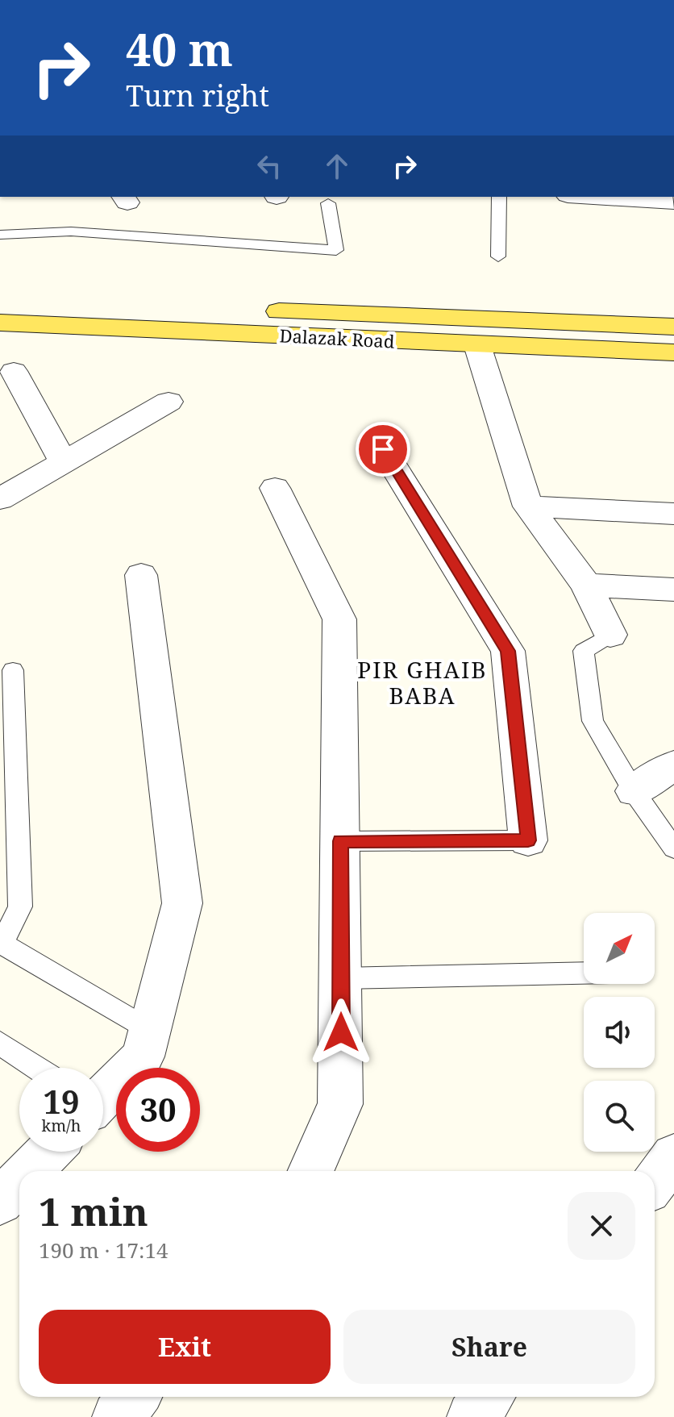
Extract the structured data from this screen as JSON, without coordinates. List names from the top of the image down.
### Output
{
  "streets": {
    "main road": ["Dalazak Road"]
  },
  "districts": ["PIR GHAIB BABA"],
  "north": "top right",
  "page": {
    "turn": ["40 m", "Turn right"],
    "speed": "19 km/h",
    "limit": "30",
    "heading": ["1 min", "190 m · 17:14"],
    "buttons": ["Exit", "Share"]
  }
}
